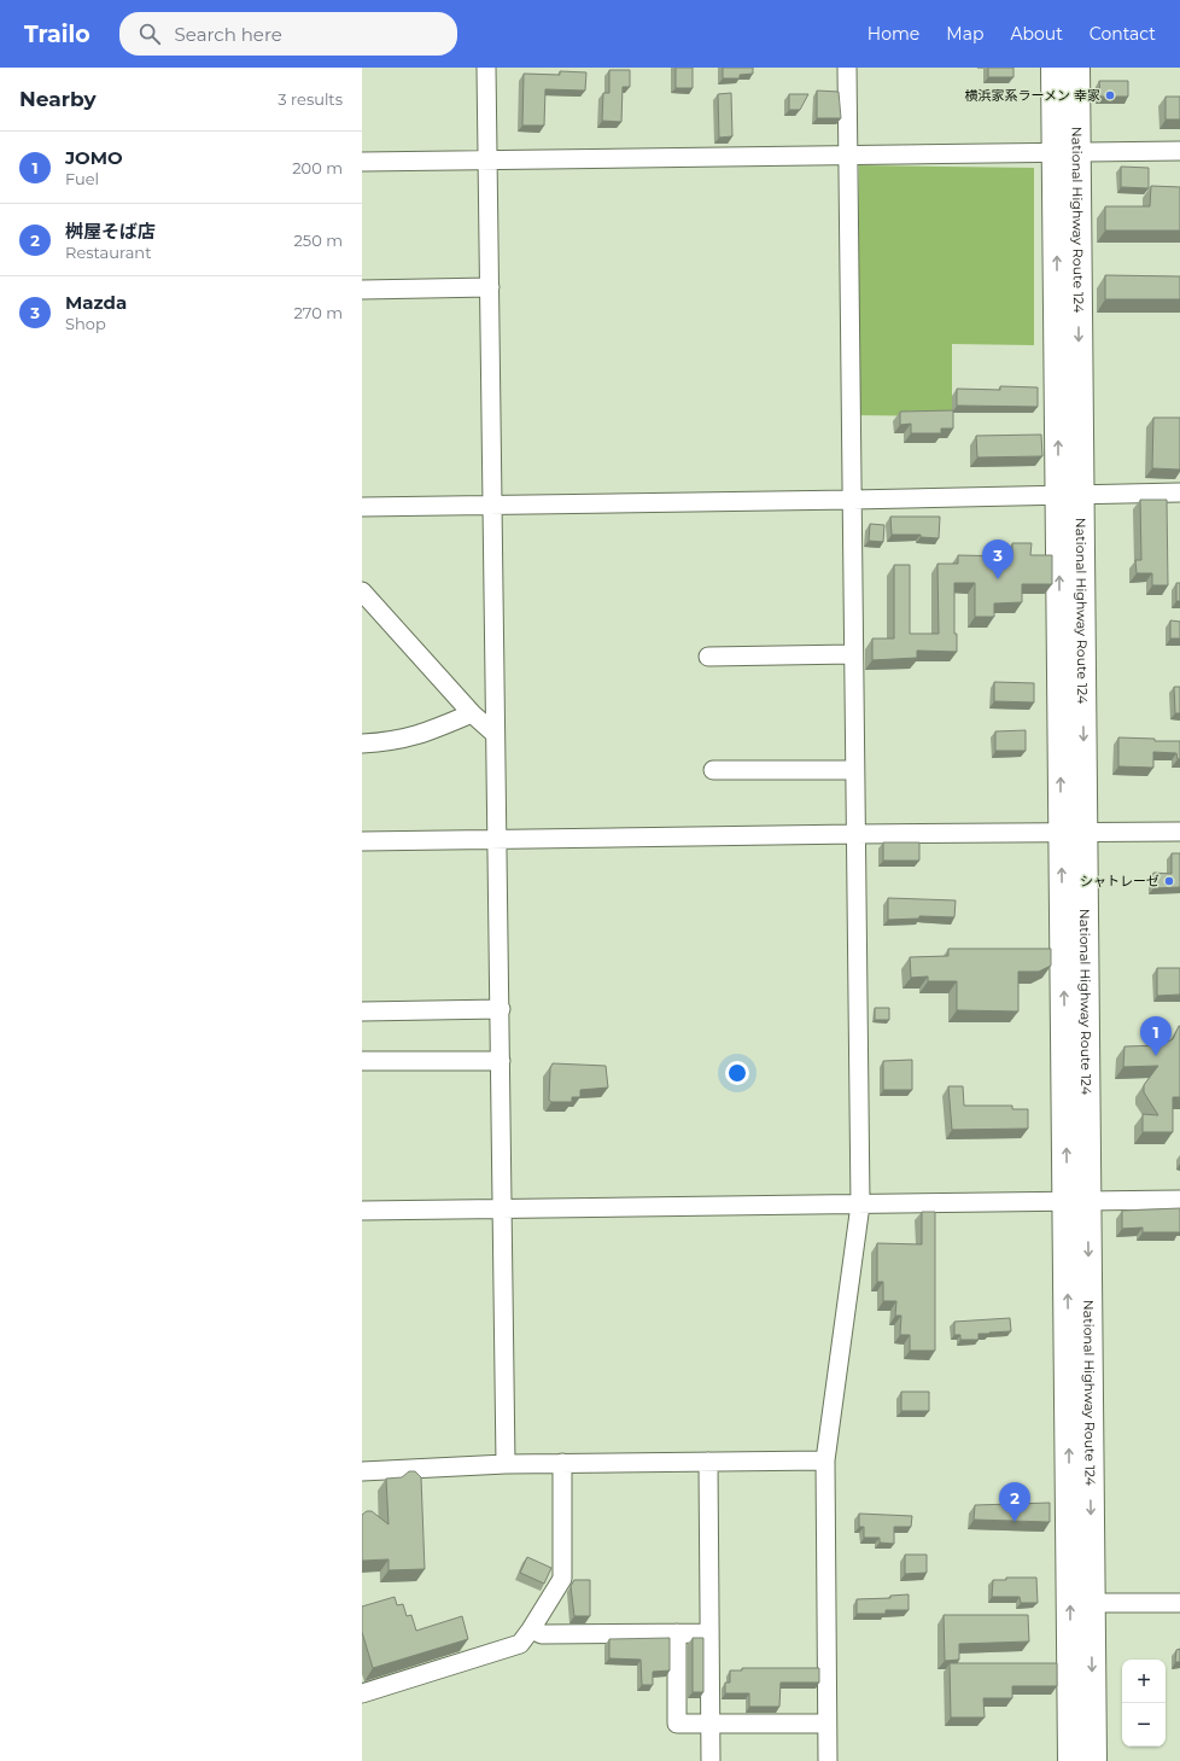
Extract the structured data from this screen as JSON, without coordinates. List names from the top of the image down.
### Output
{
  "streets": {
    "highway": ["National Highway Route 124"]
  },
  "places": ["横浜家系ラーメン 幸家", "シャトレーゼ"],
  "page": {
    "header": "Trailo",
    "search": "Search here",
    "nav": [
      "Home",
      "Map",
      "About",
      "Contact"
    ],
    "heading": ["Nearby", "3 results"],
    "list": [
      {
        "mark": "1",
        "name": "JOMO",
        "note": "Fuel",
        "value": "200 m"
      },
      {
        "mark": "2",
        "name": "桝屋そば店",
        "note": "Restaurant",
        "value": "250 m"
      },
      {
        "mark": "3",
        "name": "Mazda",
        "note": "Shop",
        "value": "270 m"
      }
    ],
    "pins": ["3", "1", "2"],
    "map_buttons": ["+", "−"]
  }
}
